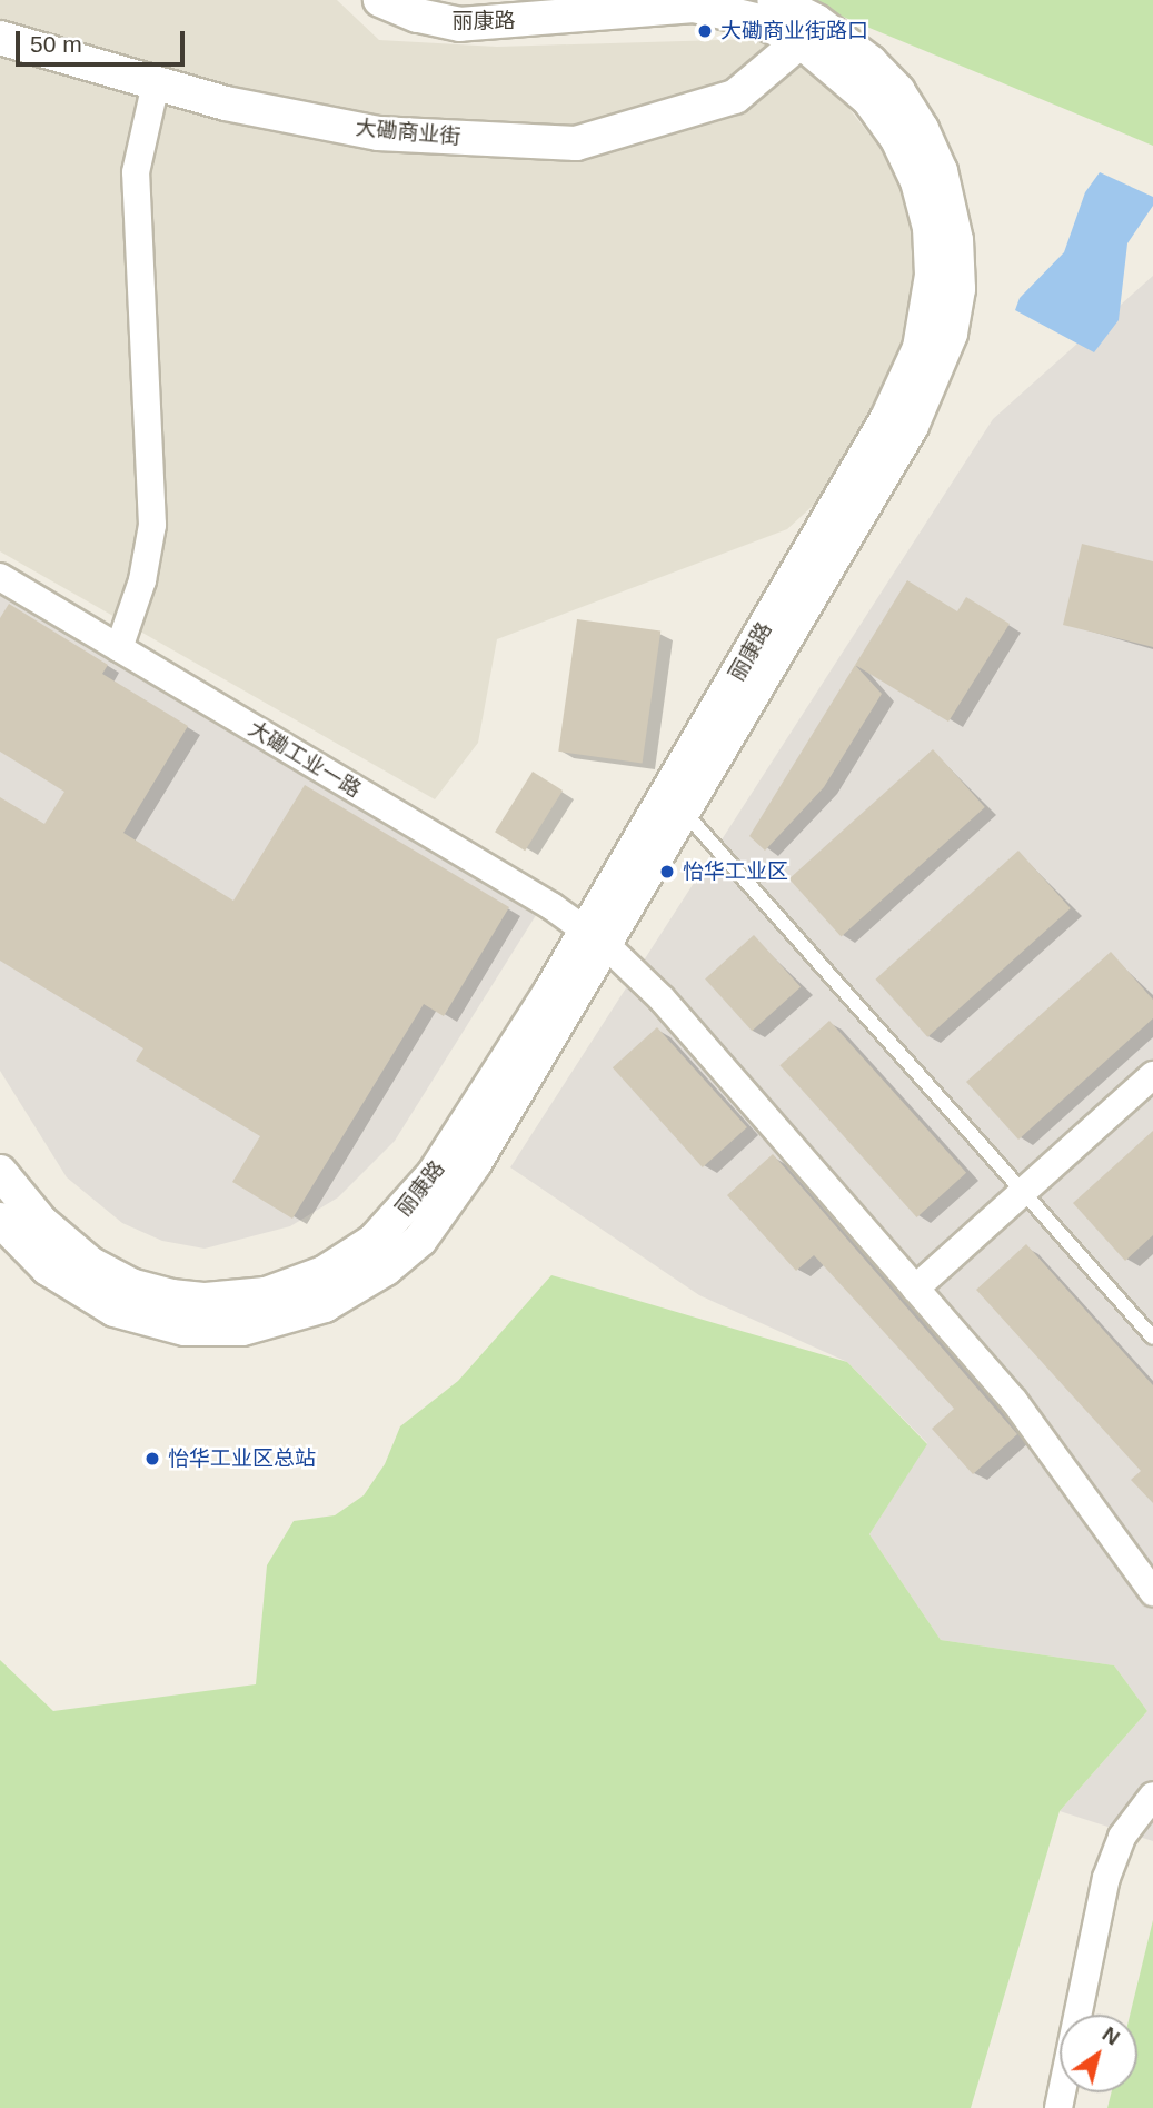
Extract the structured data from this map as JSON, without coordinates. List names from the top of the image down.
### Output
{
  "streets": {
    "street": ["丽康路", "大磡商业街", "大磡工业一路"]
  },
  "crossings": [
    ["丽康路", "大磡商业街"],
    ["丽康路", "大磡工业一路"]
  ],
  "places": ["大磡商业街路口", "怡华工业区", "怡华工业区总站"],
  "scale_bar": "50 m",
  "north": "top right"
}
